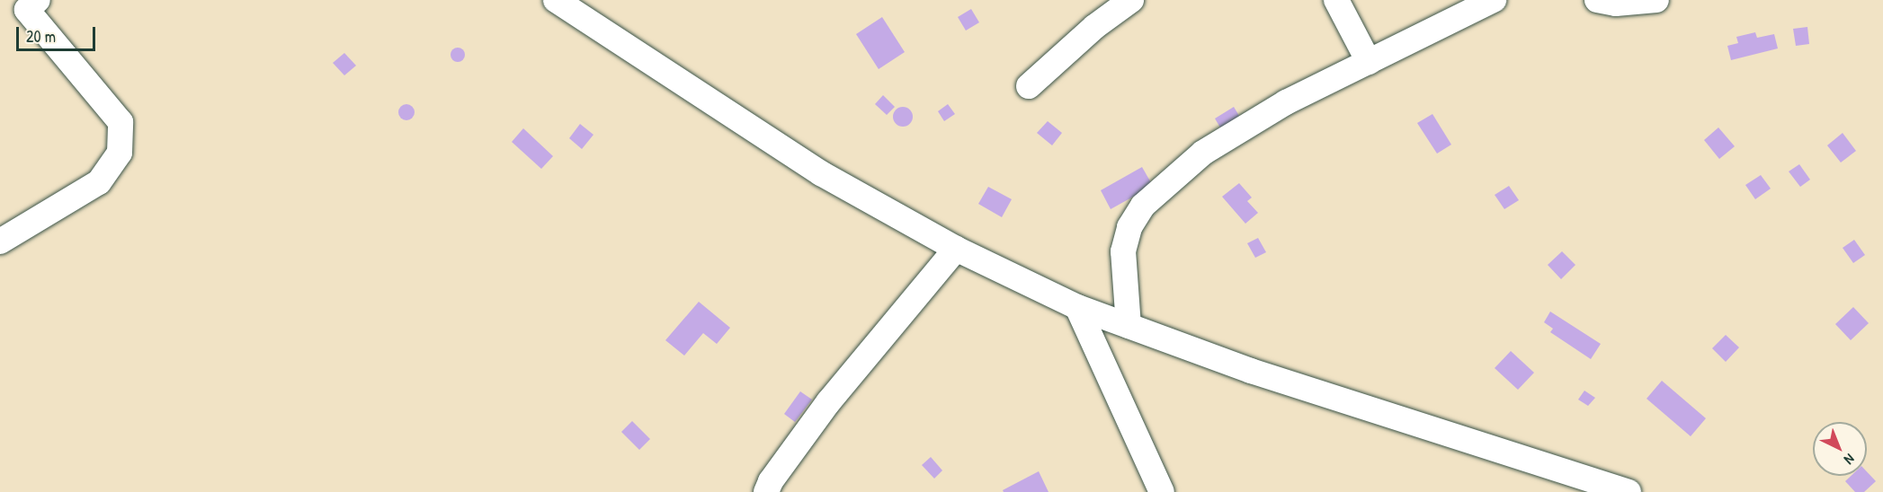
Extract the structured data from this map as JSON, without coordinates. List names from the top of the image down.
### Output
{
  "scale_bar": "20 m",
  "north": "bottom right"
}
